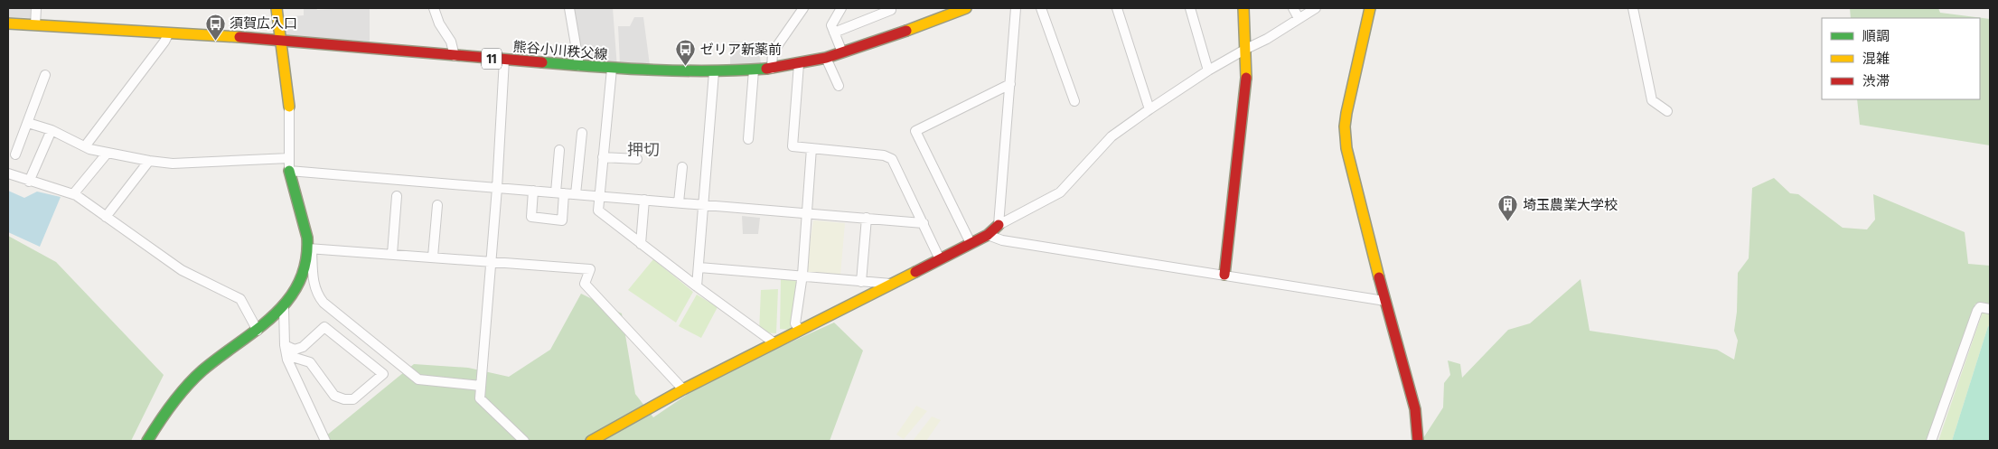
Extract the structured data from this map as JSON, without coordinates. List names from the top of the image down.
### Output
{
  "streets": {
    "street": ["熊谷小川秩父線", "11"]
  },
  "districts": ["押切"],
  "places": {
    "bus stop": ["須賀広入口", "ゼリア新薬前"],
    "building": ["埼玉農業大学校"]
  },
  "legend": ["順調", "混雑", "渋滞"]
}
